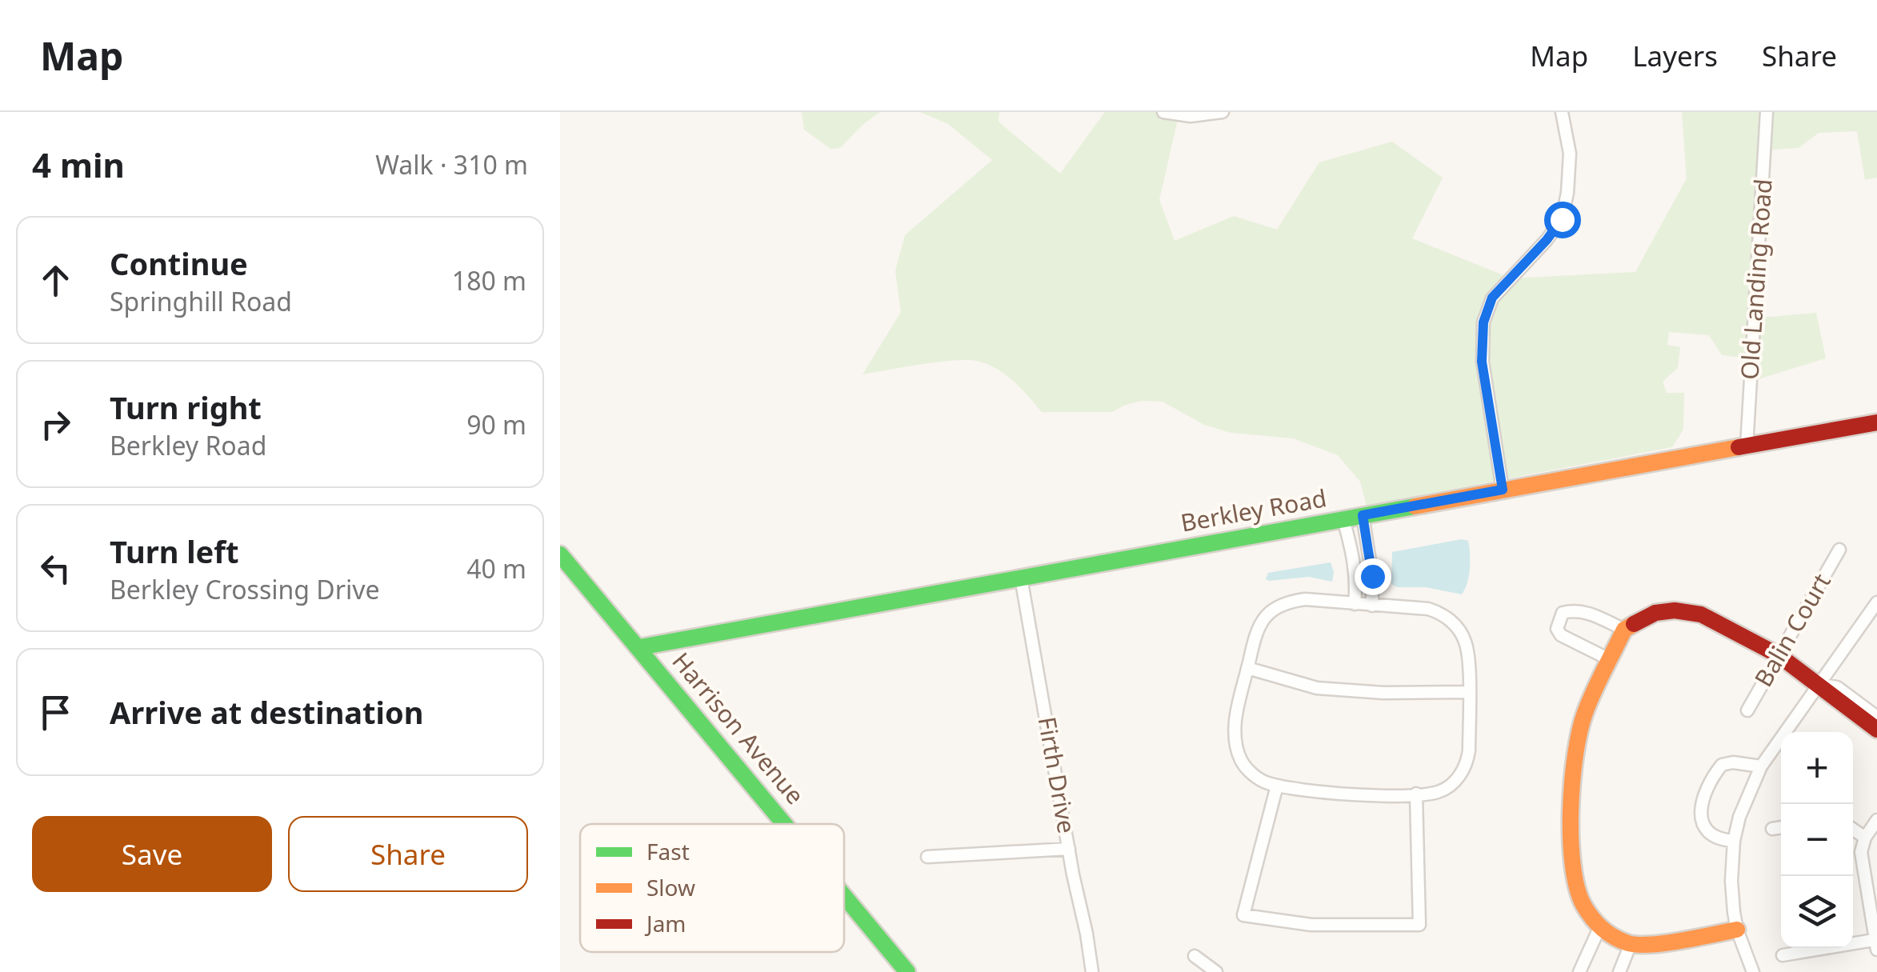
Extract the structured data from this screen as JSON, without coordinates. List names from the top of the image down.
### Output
{
  "streets": {
    "street": [
      "Old Landing Road",
      "Berkley Road",
      "Balin Court",
      "Harrison Avenue",
      "Firth Drive"
    ]
  },
  "crossings": [
    ["Old Landing Road", "Berkley Road"],
    ["Berkley Road", "Harrison Avenue"],
    ["Berkley Road", "Firth Drive"]
  ],
  "legend": ["Fast", "Slow", "Jam"],
  "page": {
    "header": "Map",
    "nav": ["Map", "Layers", "Share"],
    "heading": ["4 min", "Walk · 310 m"],
    "list": [
      ["Continue", "Springhill Road", "180 m"],
      ["Turn right", "Berkley Road", "90 m"],
      ["Turn left", "Berkley Crossing Drive", "40 m"],
      "Arrive at destination"
    ],
    "map_buttons": ["+", "−"],
    "buttons": ["Save", "Share"]
  }
}
